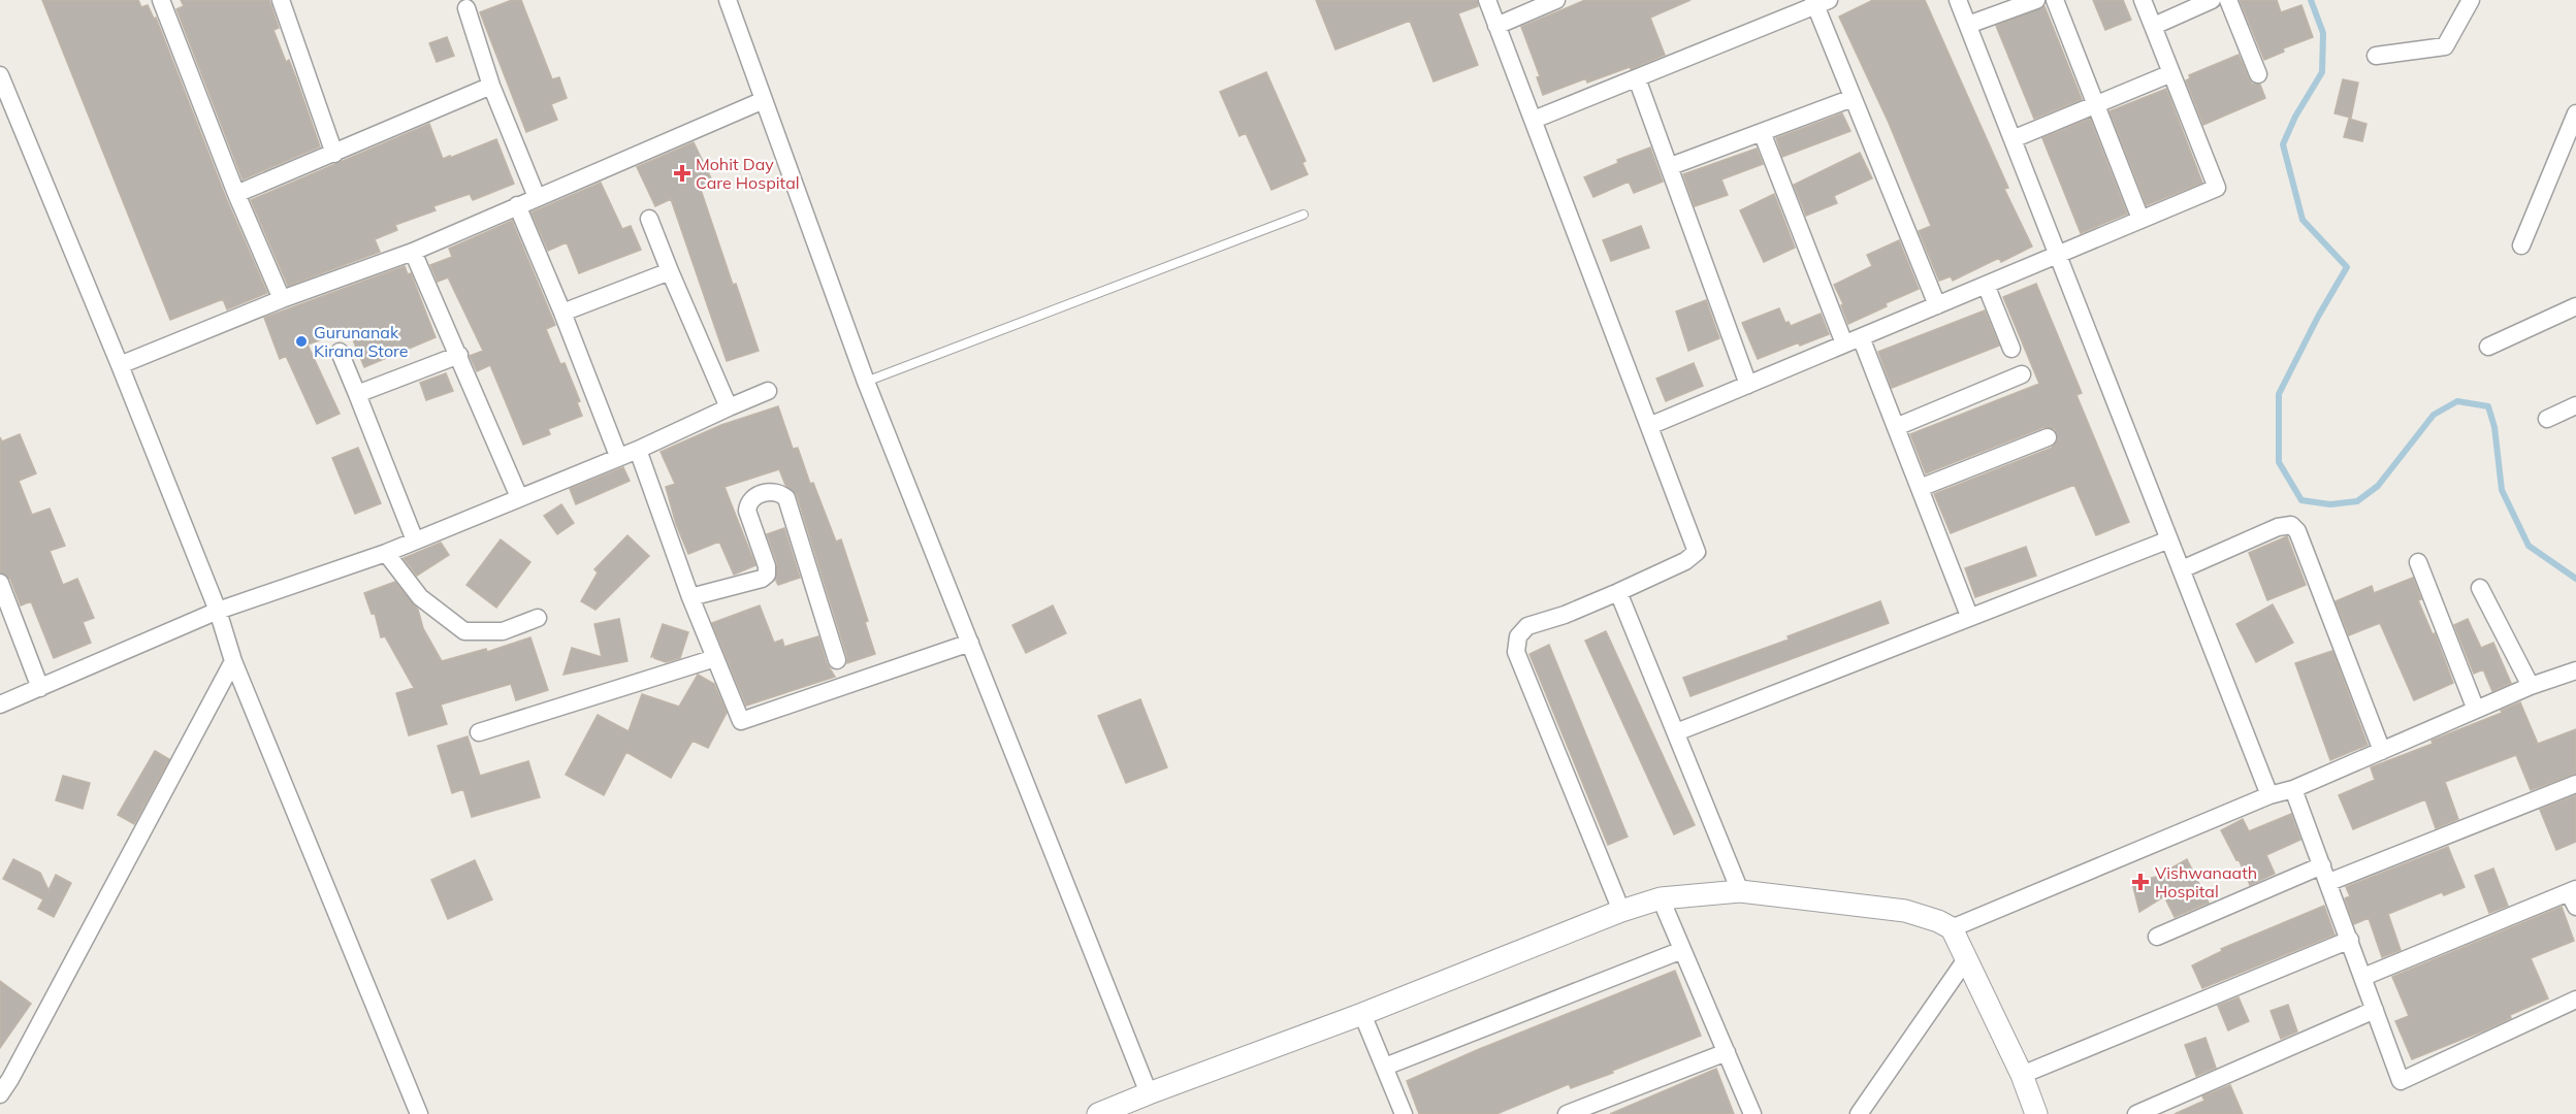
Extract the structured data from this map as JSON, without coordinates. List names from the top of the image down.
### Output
{
  "places": {
    "health": ["Mohit Day Care Hospital", "Vishwanaath Hospital"],
    "other": ["Gurunanak Kirana Store"]
  }
}
